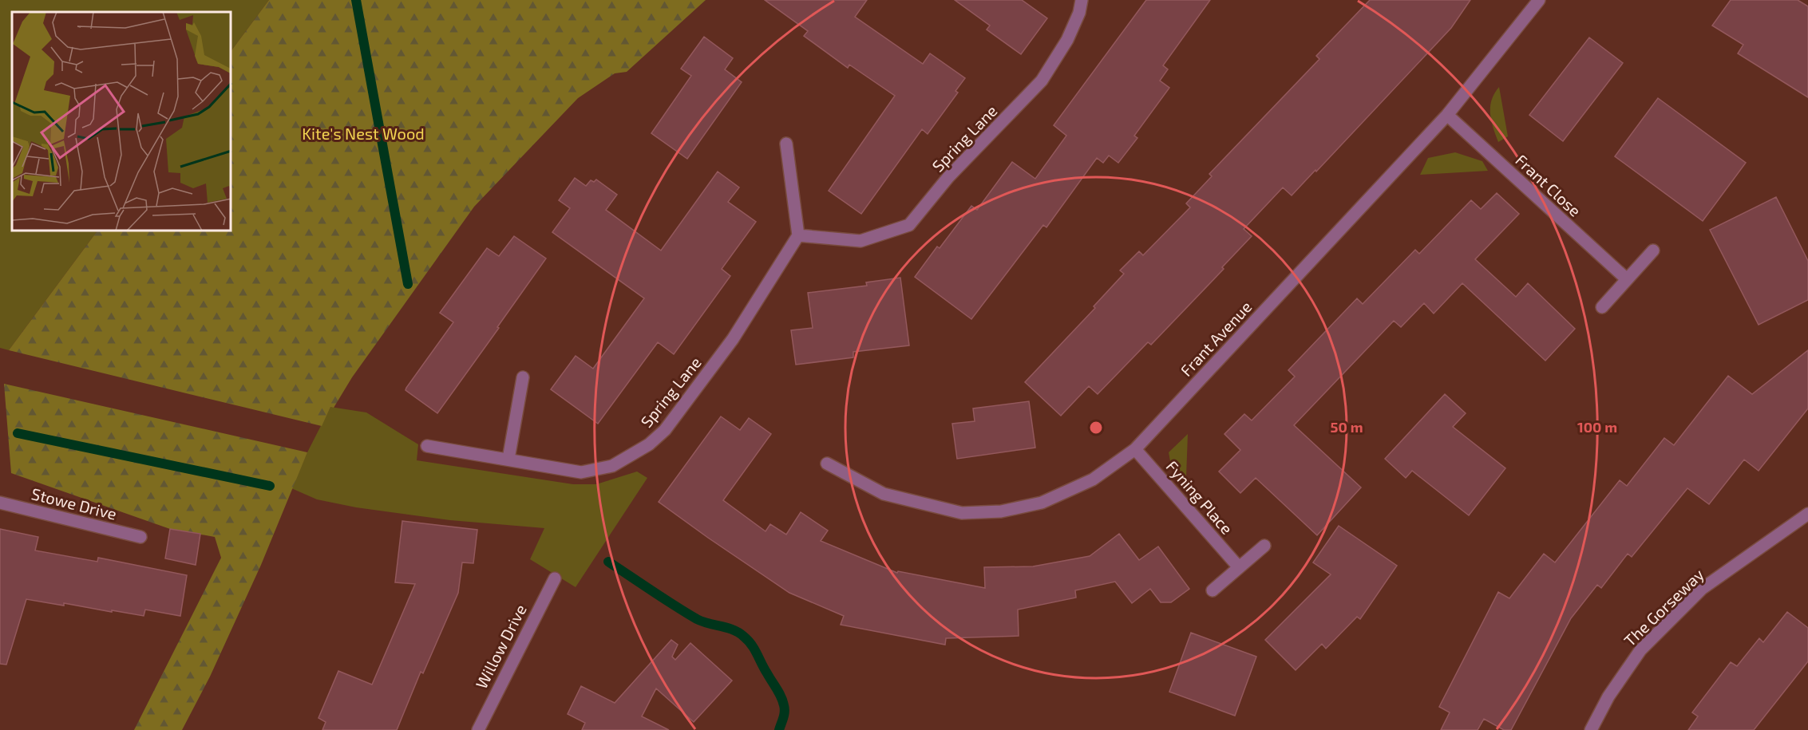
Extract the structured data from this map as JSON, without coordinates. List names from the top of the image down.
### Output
{
  "streets": {
    "street": [
      "Spring Lane",
      "Frant Close",
      "Frant Avenue",
      "Fyning Place",
      "Stowe Drive",
      "The Gorseway",
      "Willow Drive"
    ]
  },
  "crossings": [
    ["Frant Close", "Frant Avenue"],
    ["Frant Avenue", "Fyning Place"]
  ],
  "parks": ["Kite's Nest Wood"],
  "rings": ["50 m", "100 m"]
}
